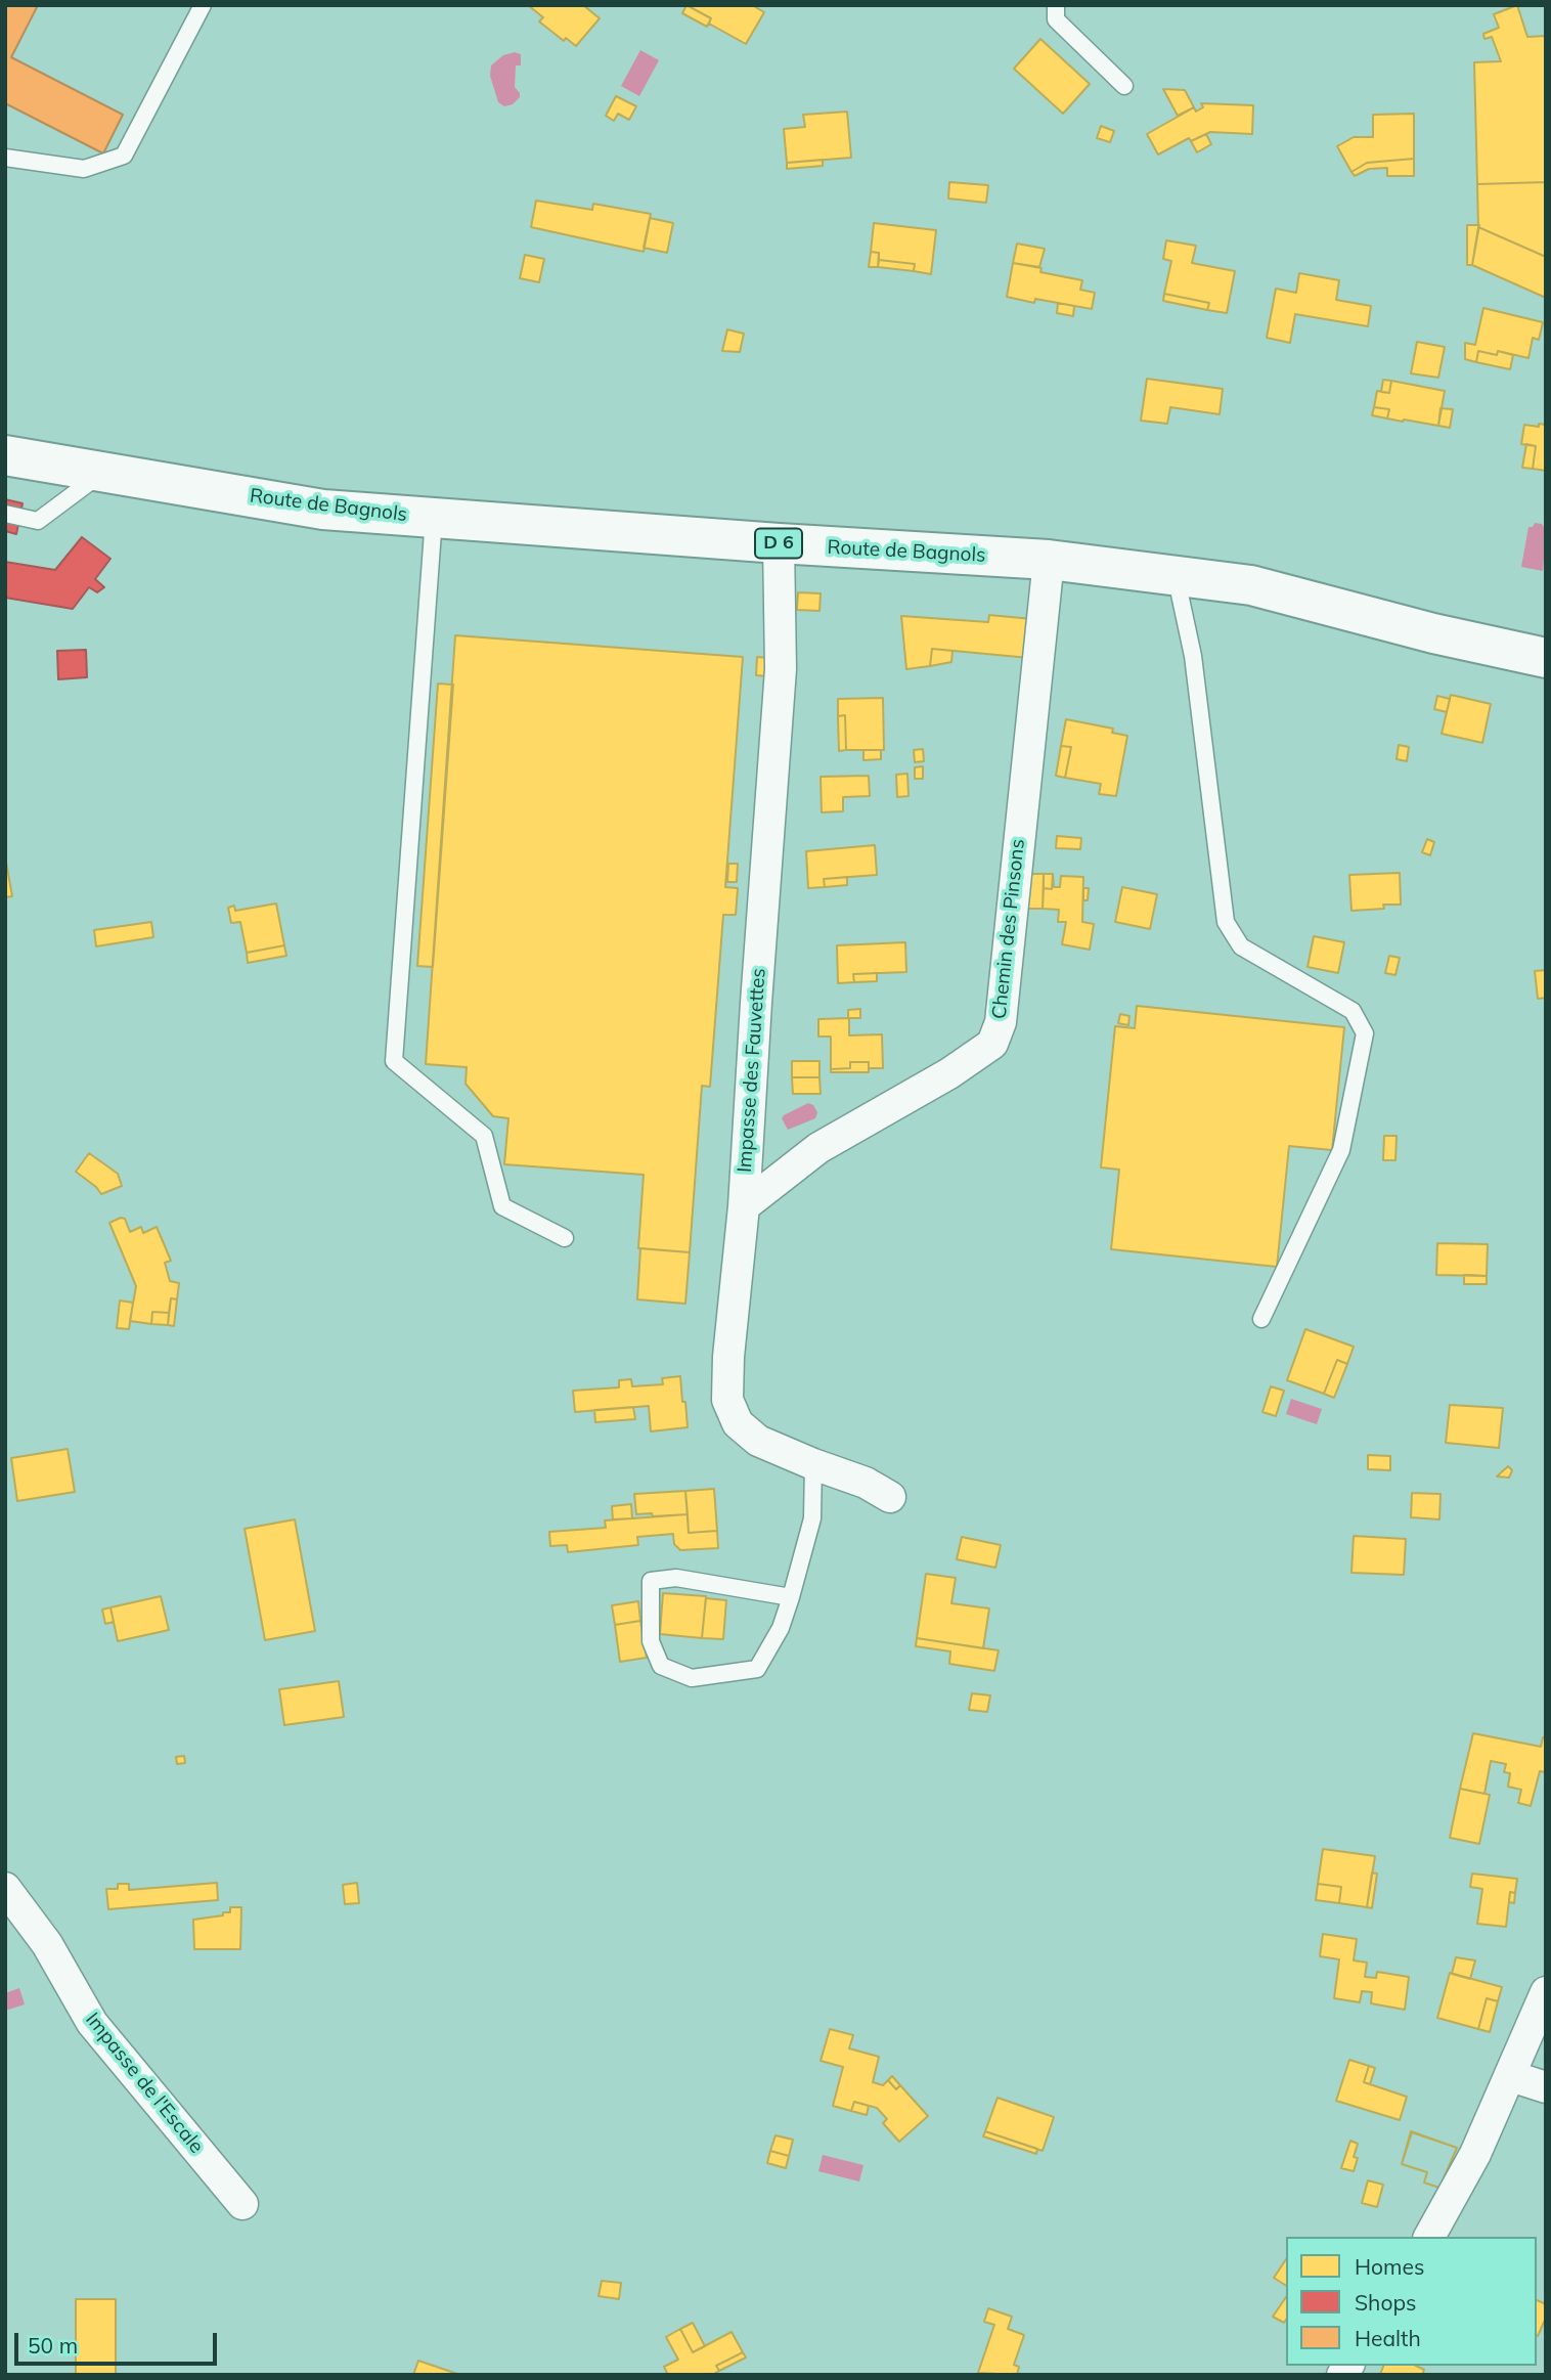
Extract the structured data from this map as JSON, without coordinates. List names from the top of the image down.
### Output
{
  "streets": {
    "main road": ["Route de Bagnols", "D 6"],
    "street": ["Chemin des Pinsons", "Impasse des Fauvettes", "Impasse de l'Escale"]
  },
  "crossings": [
    ["Route de Bagnols", "Chemin des Pinsons"],
    ["Route de Bagnols", "Impasse des Fauvettes"],
    ["Chemin des Pinsons", "Impasse des Fauvettes"]
  ],
  "legend": ["Homes", "Shops", "Health"],
  "scale_bar": "50 m"
}
